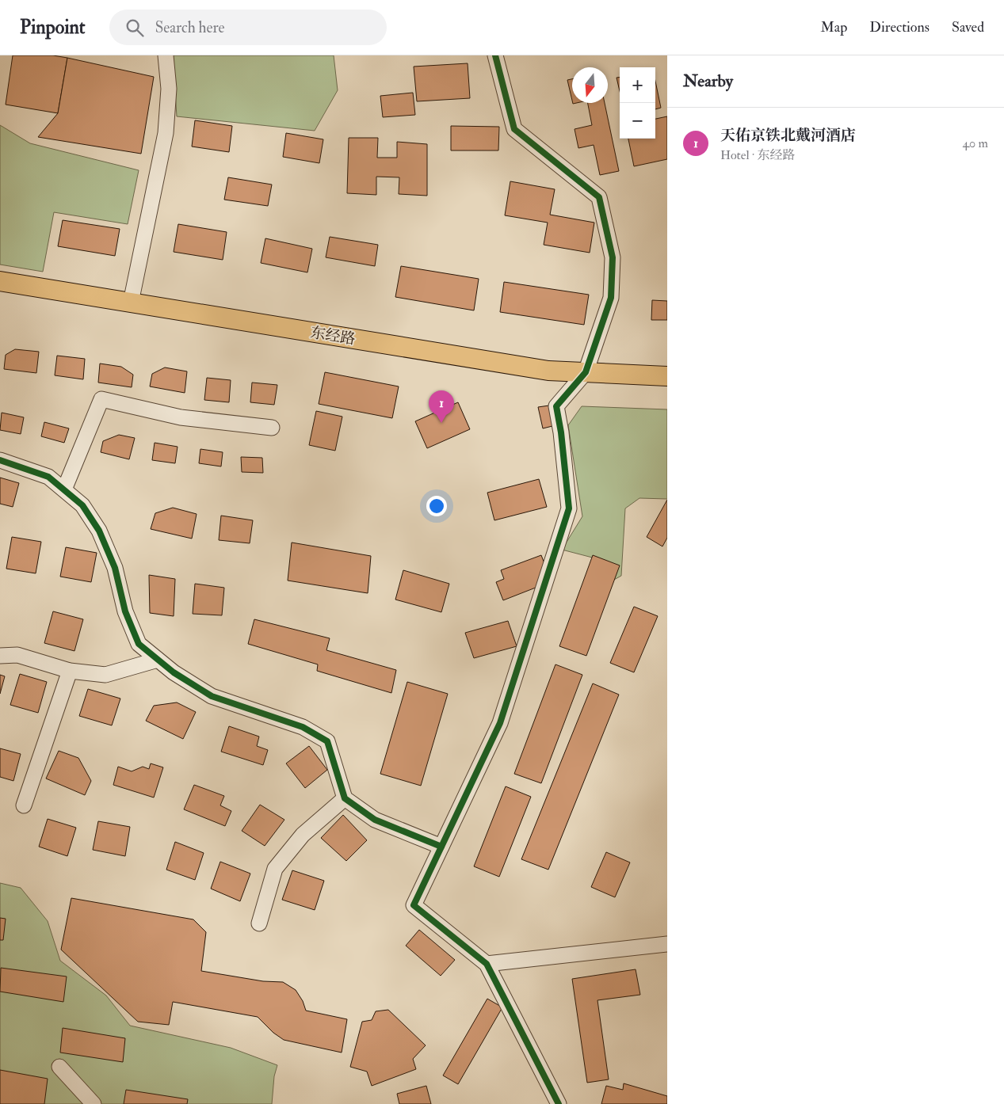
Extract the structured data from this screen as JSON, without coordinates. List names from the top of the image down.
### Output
{
  "streets": {
    "main road": ["东经路"]
  },
  "north": "bottom",
  "page": {
    "header": "Pinpoint",
    "search": "Search here",
    "nav": ["Map", "Directions", "Saved"],
    "heading": "Nearby",
    "map_buttons": ["+", "−"],
    "list": [
      {
        "mark": "1",
        "name": "天佑京铁北戴河酒店",
        "note": "Hotel · 东经路",
        "value": "40 m"
      }
    ],
    "pins": "1"
  }
}
